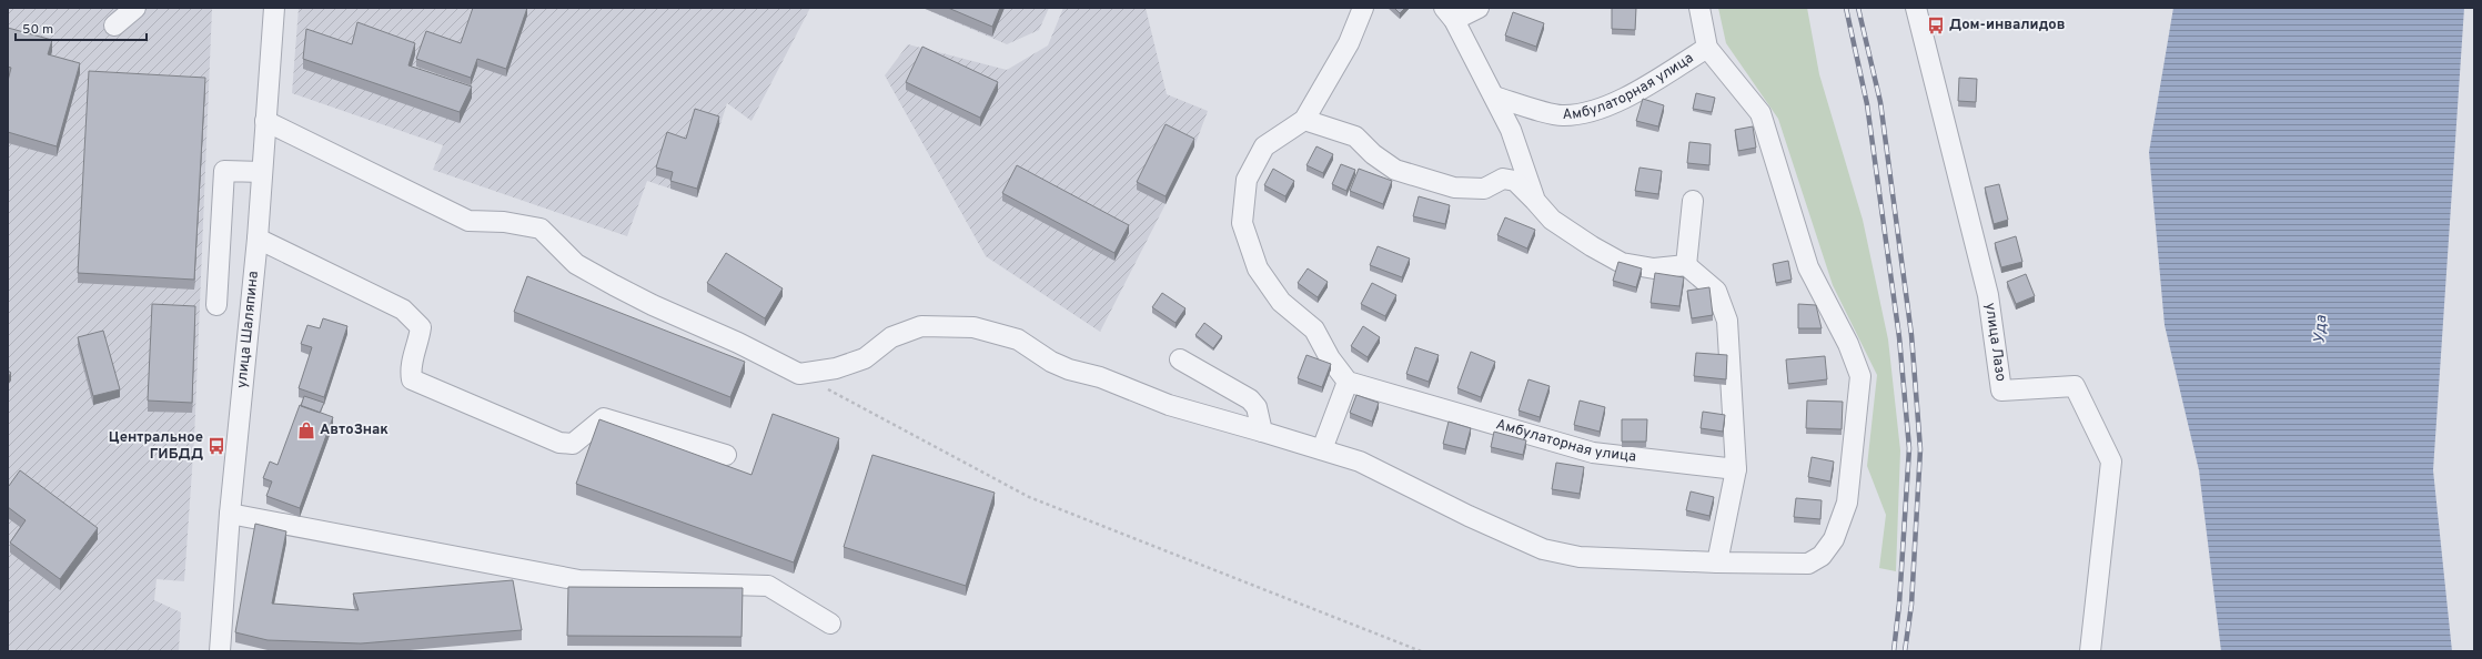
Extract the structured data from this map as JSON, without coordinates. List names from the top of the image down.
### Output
{
  "streets": {
    "street": ["Амбулаторная улица", "улица Шаляпина", "улица Лазо"]
  },
  "water": ["Уда"],
  "places": {
    "bus stop": ["Дом-инвалидов", "Центральное ГИБДД"],
    "shop": ["АвтоЗнак"]
  },
  "scale_bar": "50 m"
}
